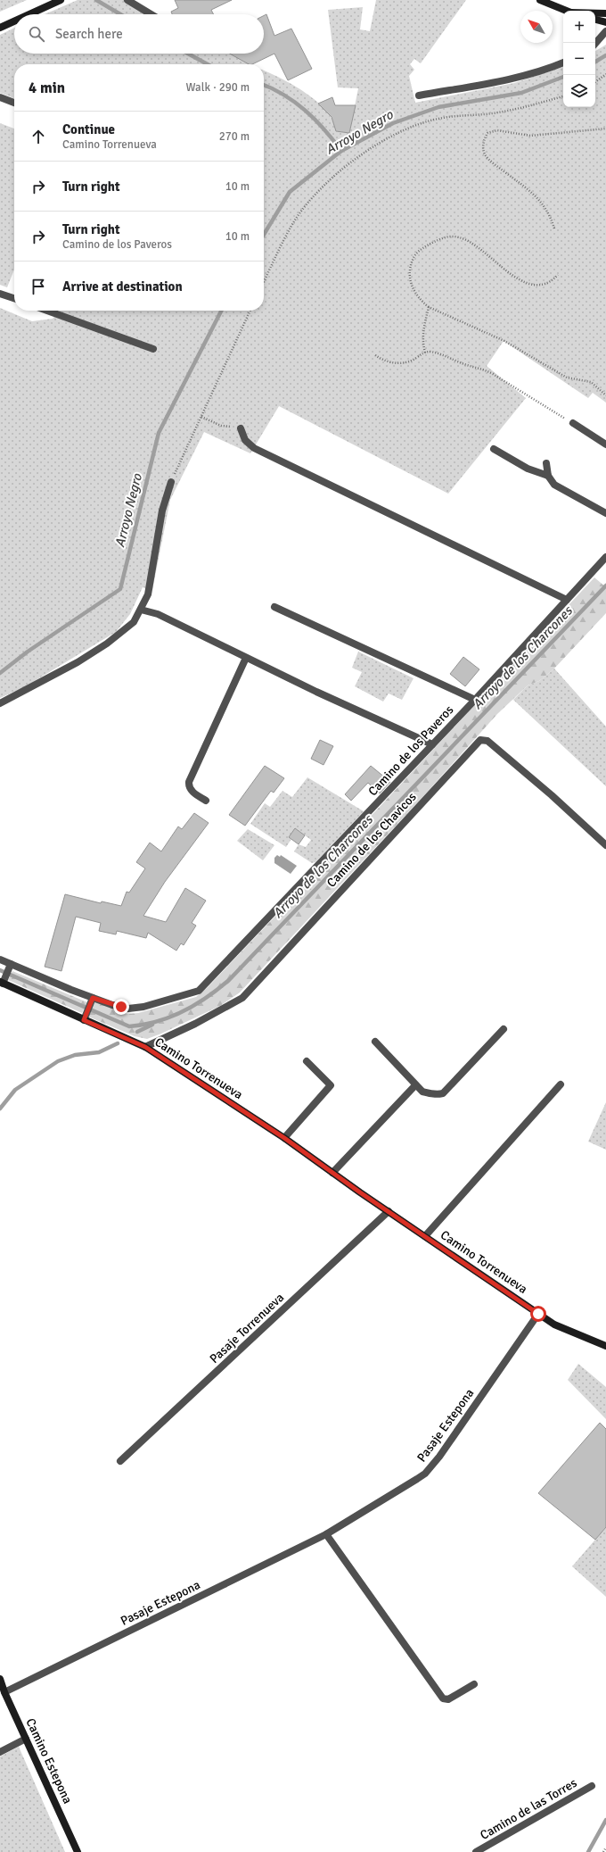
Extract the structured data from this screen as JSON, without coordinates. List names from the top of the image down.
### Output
{
  "streets": {
    "street": [
      "Camino de los Paveros",
      "Camino de los Chavicos",
      "Camino Torrenueva",
      "Pasaje Torrenueva",
      "Pasaje Estepona",
      "Camino Estepona",
      "Camino de las Torres"
    ]
  },
  "crossings": [
    ["Camino de los Chavicos", "Camino Torrenueva"],
    ["Camino Torrenueva", "Pasaje Torrenueva"],
    ["Camino Torrenueva", "Pasaje Estepona"],
    ["Pasaje Estepona", "Camino Estepona"]
  ],
  "water": ["Arroyo Negro", "Arroyo de los Charcones"],
  "north": "top left",
  "page": {
    "map_buttons": ["+", "−"],
    "search": "Search here",
    "heading": ["4 min", "Walk · 290 m"],
    "list": [
      ["Continue", "Camino Torrenueva", "270 m"],
      ["Turn right", "10 m"],
      ["Turn right", "Camino de los Paveros", "10 m"],
      "Arrive at destination"
    ]
  }
}
